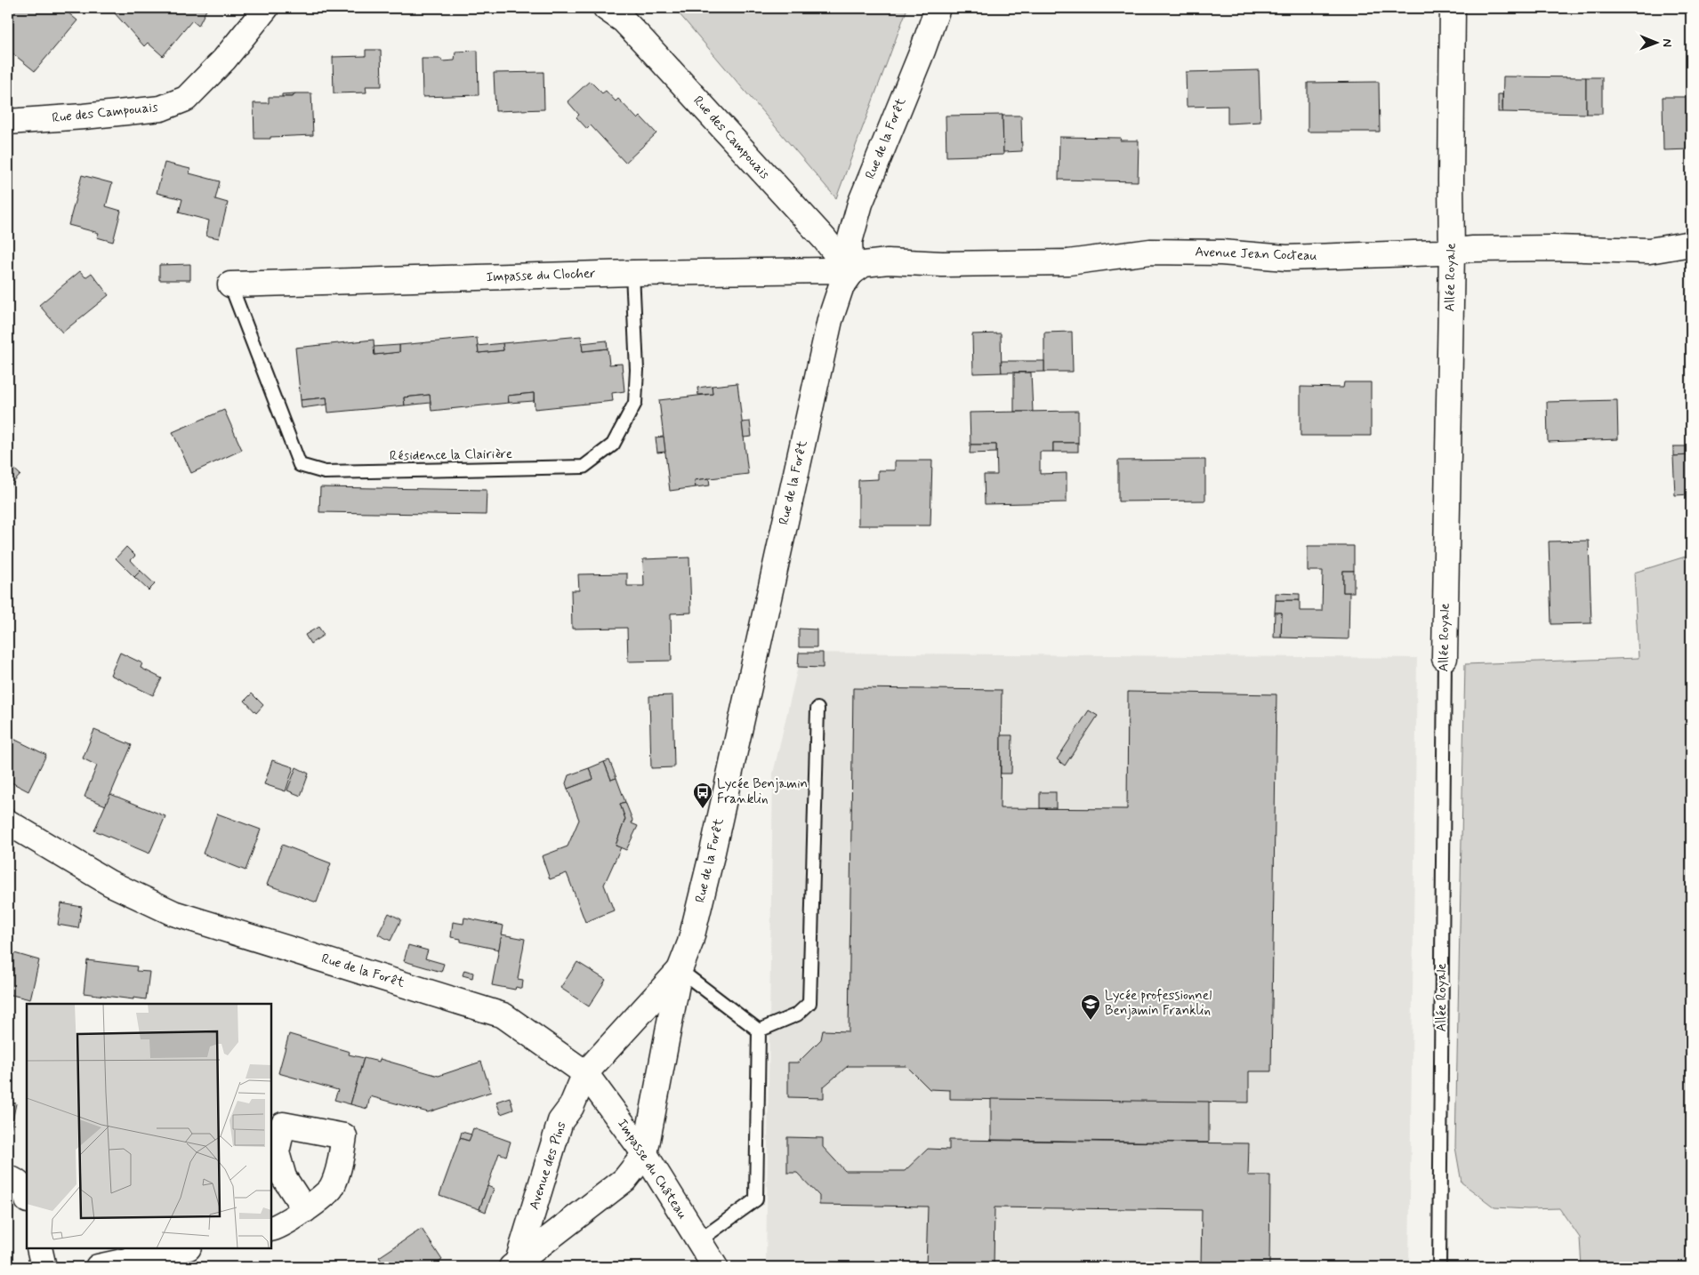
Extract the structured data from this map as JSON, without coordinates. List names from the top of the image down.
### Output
{
  "streets": {
    "street": [
      "Rue des Campouais",
      "Rue de la Forêt",
      "Avenue Jean Cocteau",
      "Impasse du Clocher",
      "Allée Royale",
      "Avenue des Pins",
      "Impasse du Château"
    ],
    "lane": ["Résidence la Clairière"]
  },
  "crossings": [
    ["Rue des Campouais", "Rue de la Forêt"],
    ["Rue des Campouais", "Avenue Jean Cocteau"],
    ["Rue des Campouais", "Impasse du Clocher"],
    ["Rue de la Forêt", "Avenue Jean Cocteau"],
    ["Rue de la Forêt", "Impasse du Clocher"],
    ["Rue de la Forêt", "Avenue des Pins"],
    ["Rue de la Forêt", "Impasse du Château"],
    ["Avenue Jean Cocteau", "Impasse du Clocher"],
    ["Avenue Jean Cocteau", "Allée Royale"],
    ["Impasse du Clocher", "Résidence la Clairière"],
    ["Avenue des Pins", "Impasse du Château"]
  ],
  "places": {
    "bus stop": ["Lycée Benjamin Franklin"],
    "school or university": ["Lycée professionnel Benjamin Franklin"]
  },
  "north": "right"
}
